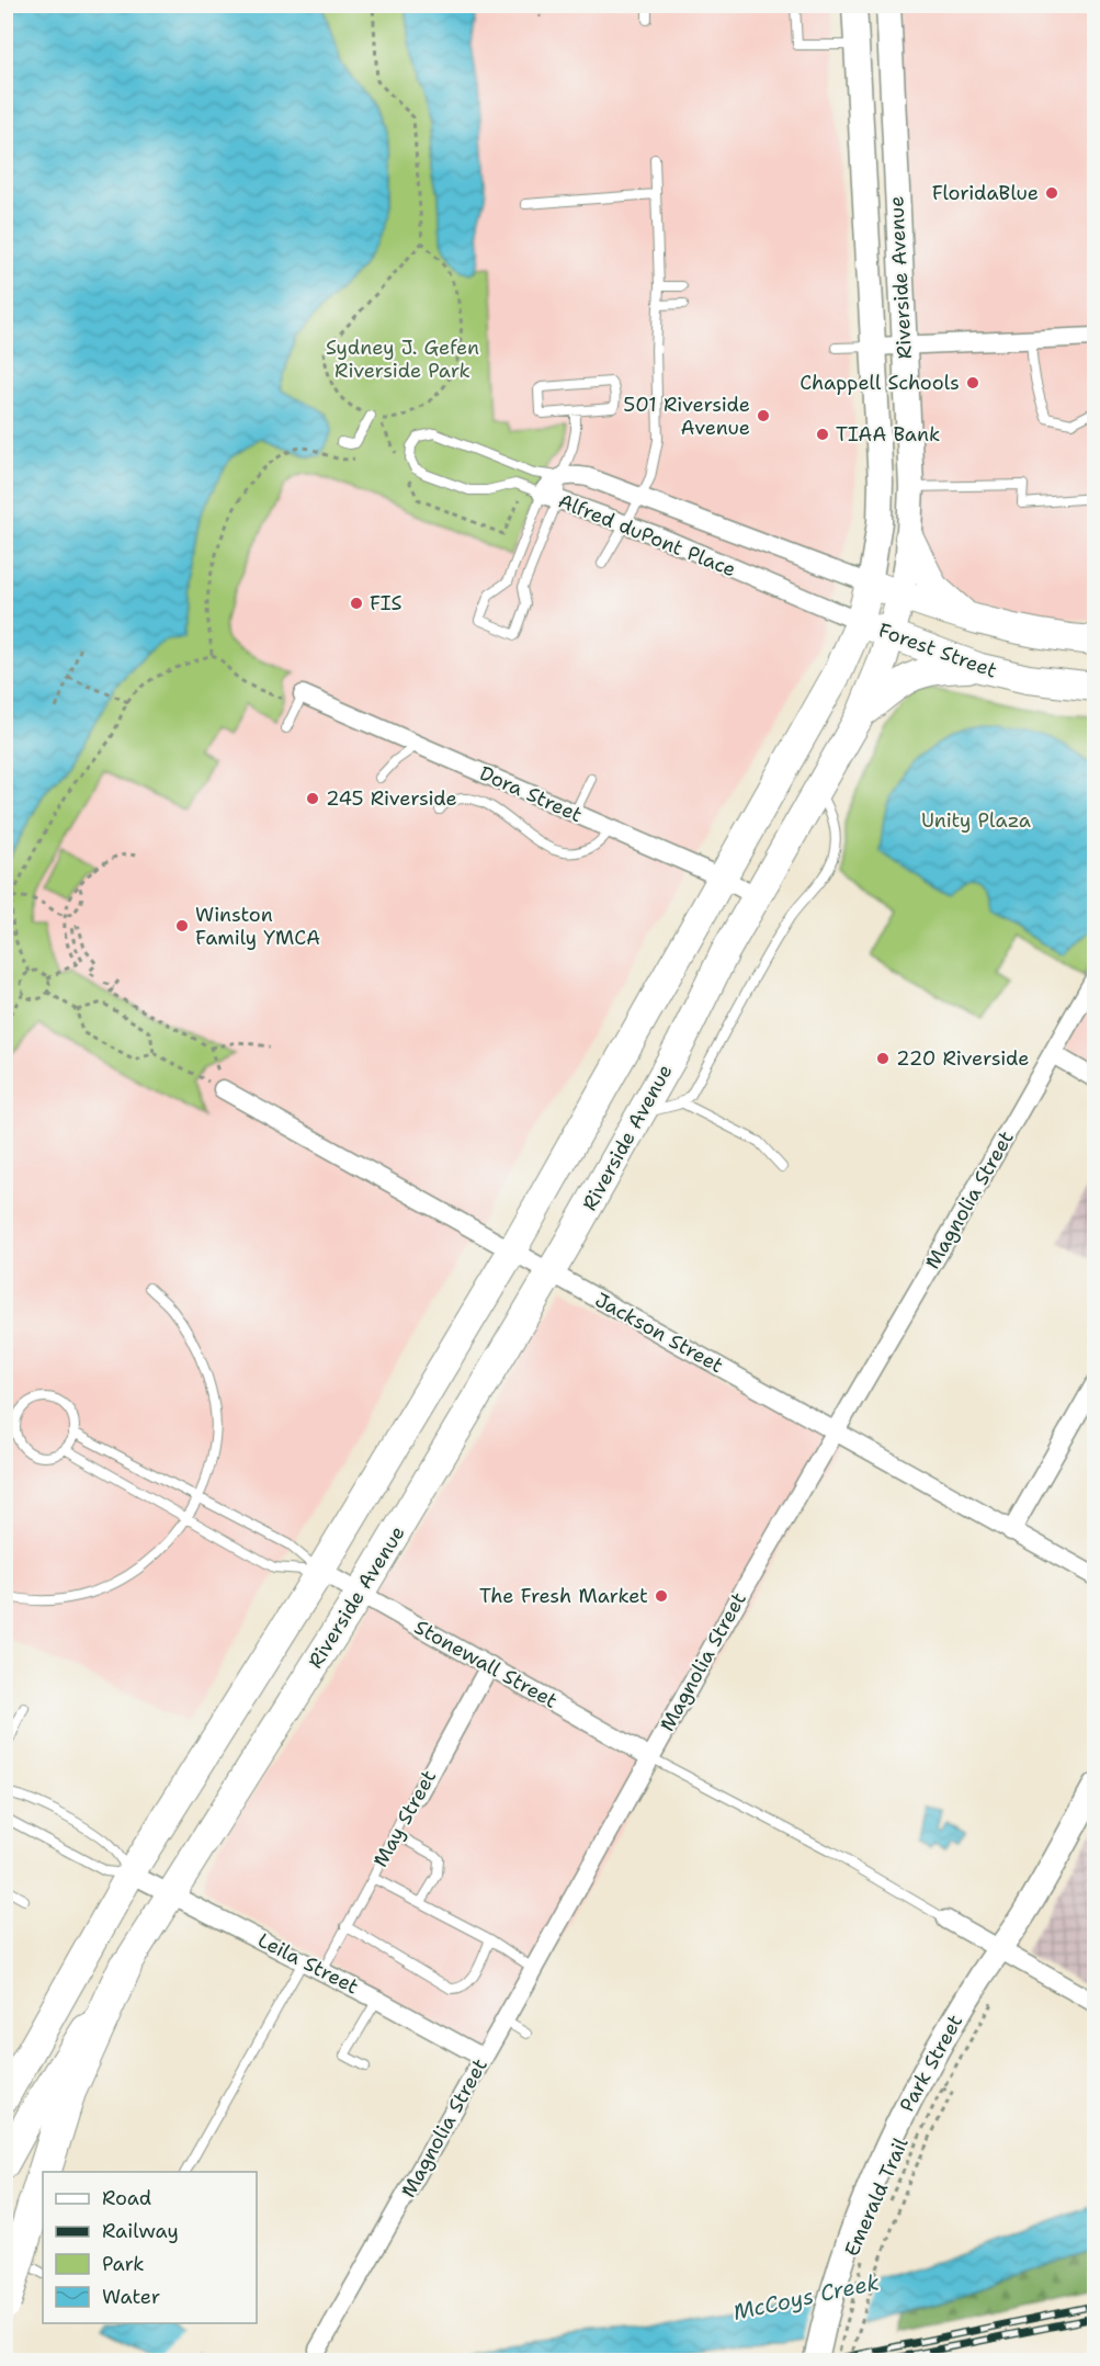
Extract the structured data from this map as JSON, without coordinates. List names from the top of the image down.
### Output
{
  "streets": {
    "main road": ["Riverside Avenue", "Forest Street", "Park Street"],
    "street": [
      "Alfred duPont Place",
      "Dora Street",
      "Magnolia Street",
      "Jackson Street",
      "Stonewall Street",
      "May Street",
      "Leila Street"
    ],
    "path": ["Emerald Trail"]
  },
  "crossings": [
    ["Riverside Avenue", "Alfred duPont Place"],
    ["Riverside Avenue", "Forest Street"],
    ["Riverside Avenue", "Dora Street"],
    ["Riverside Avenue", "Jackson Street"],
    ["Riverside Avenue", "Stonewall Street"],
    ["Riverside Avenue", "Leila Street"],
    ["Alfred duPont Place", "Forest Street"],
    ["Magnolia Street", "Jackson Street"],
    ["Magnolia Street", "Stonewall Street"],
    ["Magnolia Street", "Leila Street"],
    ["Stonewall Street", "May Street"],
    ["May Street", "Leila Street"],
    ["Park Street", "Emerald Trail"]
  ],
  "water": ["McCoys Creek"],
  "parks": ["Sydney J. Gefen Riverside Park", "Unity Plaza"],
  "places": [
    "FloridaBlue",
    "Chappell Schools",
    "501 Riverside Avenue",
    "TIAA Bank",
    "FIS",
    "245 Riverside",
    "Winston Family YMCA",
    "220 Riverside",
    "The Fresh Market"
  ],
  "legend": [
    "Road",
    "Railway",
    "Park",
    "Water"
  ]
}
